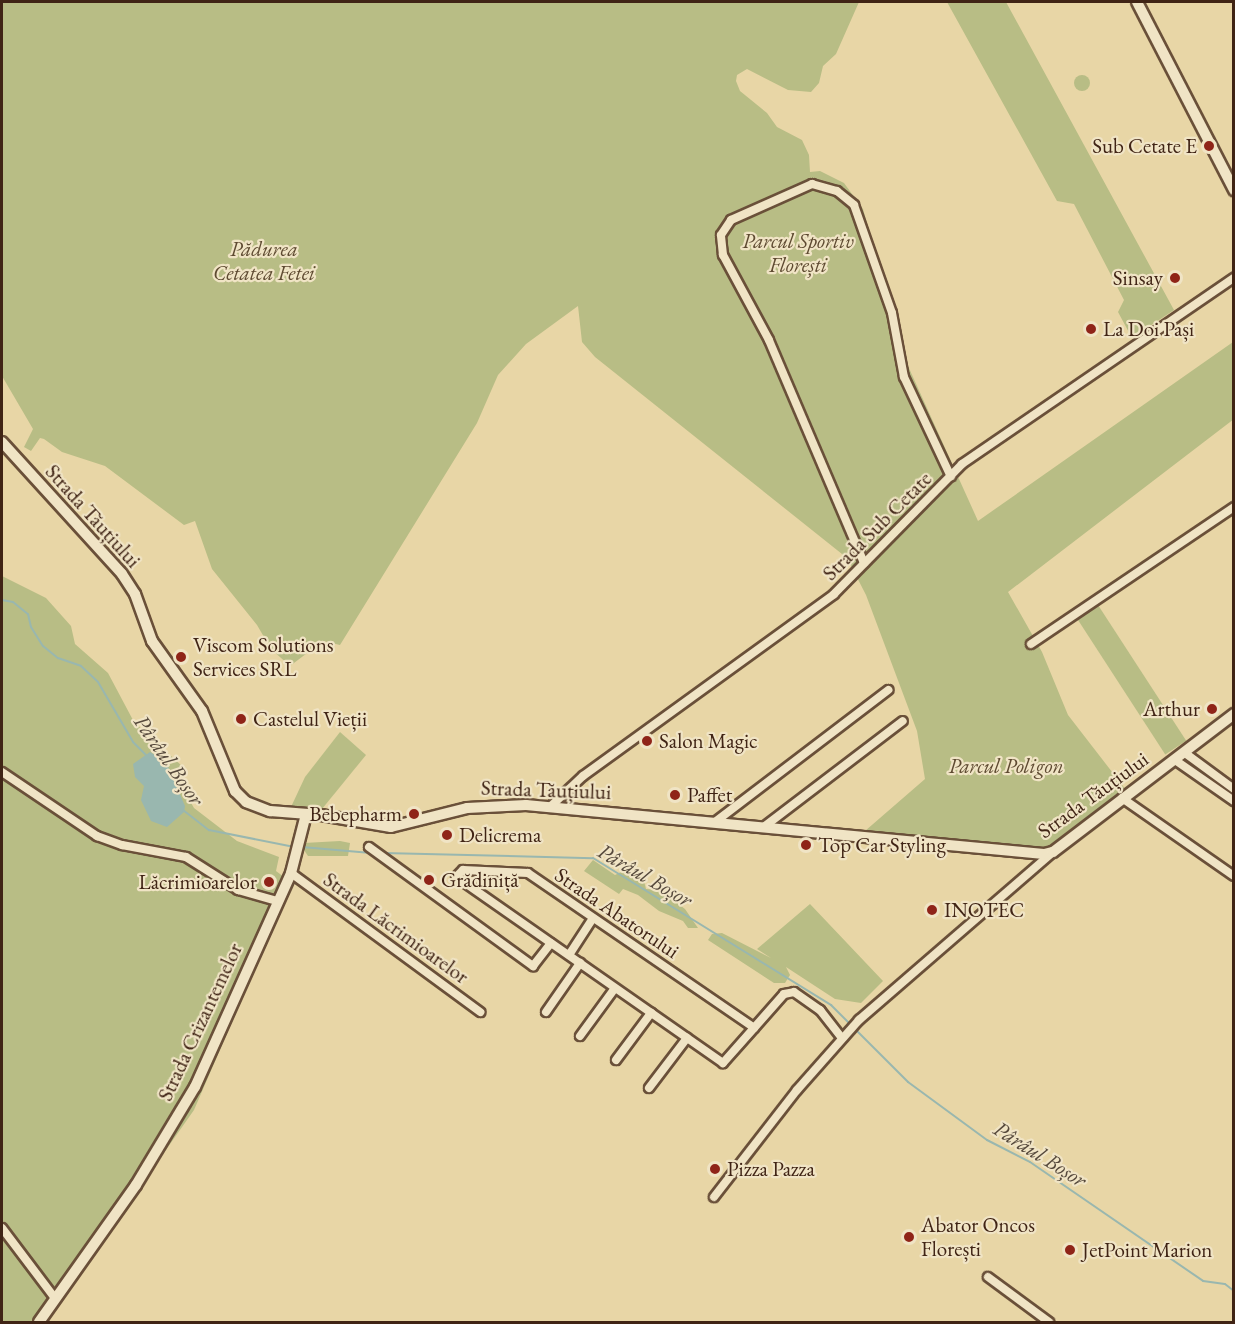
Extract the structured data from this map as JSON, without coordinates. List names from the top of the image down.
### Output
{
  "streets": {
    "main road": ["Strada Tăuțiului", "Strada Crizantemelor"],
    "street": ["Strada Sub Cetate", "Strada Abatorului", "Strada Lăcrimioarelor"]
  },
  "crossings": [
    ["Strada Tăuțiului", "Strada Sub Cetate"],
    ["Strada Tăuțiului", "Strada Crizantemelor"],
    ["Strada Lăcrimioarelor", "Strada Crizantemelor"]
  ],
  "water": ["Pârâul Boșor"],
  "parks": ["Parcul Sportiv Florești", "Pădurea Cetatea Fetei", "Parcul Poligon"],
  "places": [
    "Sub Cetate E",
    "Sinsay",
    "La Doi Pași",
    "Viscom Solutions Services SRL",
    "Arthur",
    "Castelul Vieții",
    "Salon Magic",
    "Paffet",
    "Bebepharm",
    "Delicrema",
    "Top Car Styling",
    "Grădiniță",
    "Lăcrimioarelor",
    "INOTEC",
    "Pizza Pazza",
    "Abator Oncos Florești",
    "JetPoint Marion"
  ]
}
